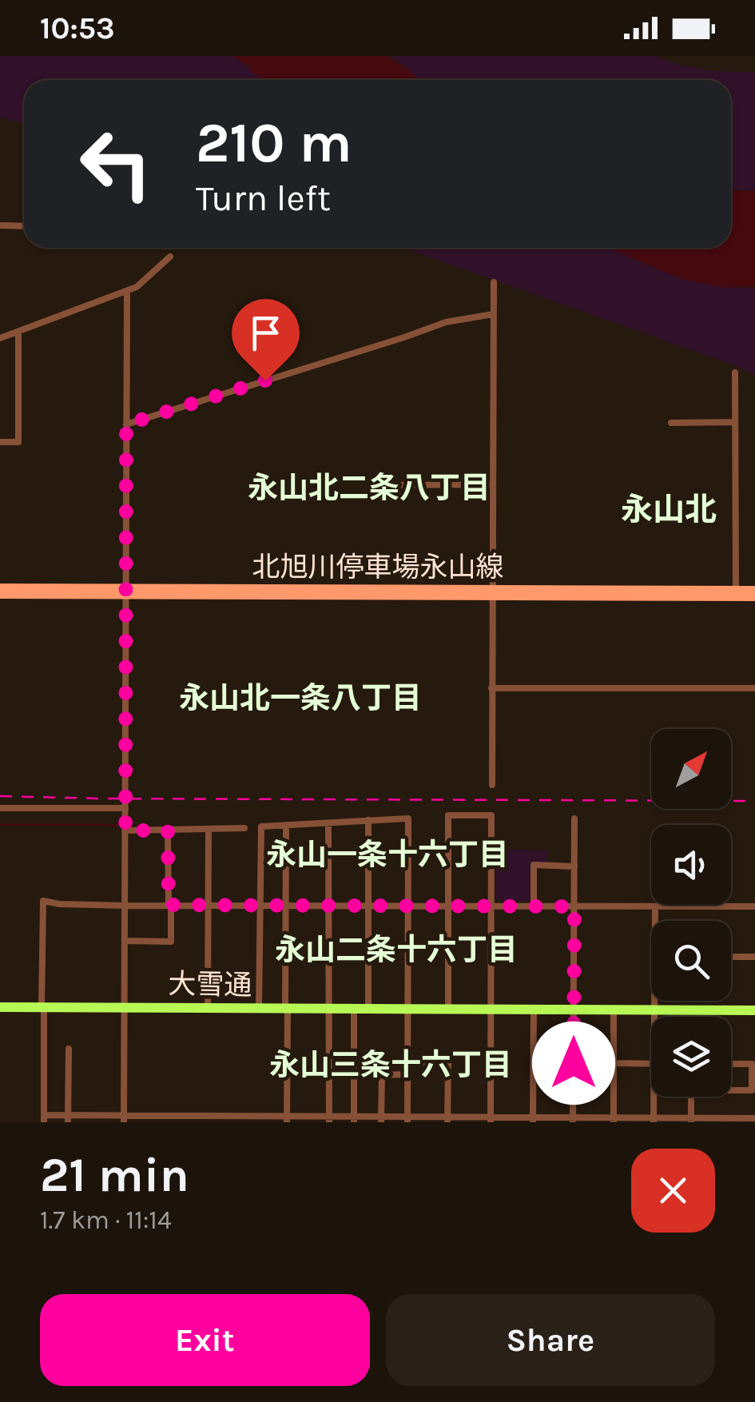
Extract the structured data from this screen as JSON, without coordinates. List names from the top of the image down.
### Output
{
  "streets": {
    "highway": ["大雪通"],
    "main road": ["北旭川停車場永山線"]
  },
  "districts": [
    "永山北二条八丁目",
    "永山北",
    "永山北一条八丁目",
    "永山一条十六丁目",
    "永山二条十六丁目",
    "永山三条十六丁目"
  ],
  "north": "top right",
  "page": {
    "status": "10:53",
    "turn": ["210 m", "Turn left"],
    "heading": ["21 min", "1.7 km · 11:14"],
    "buttons": ["Exit", "Share"]
  }
}
